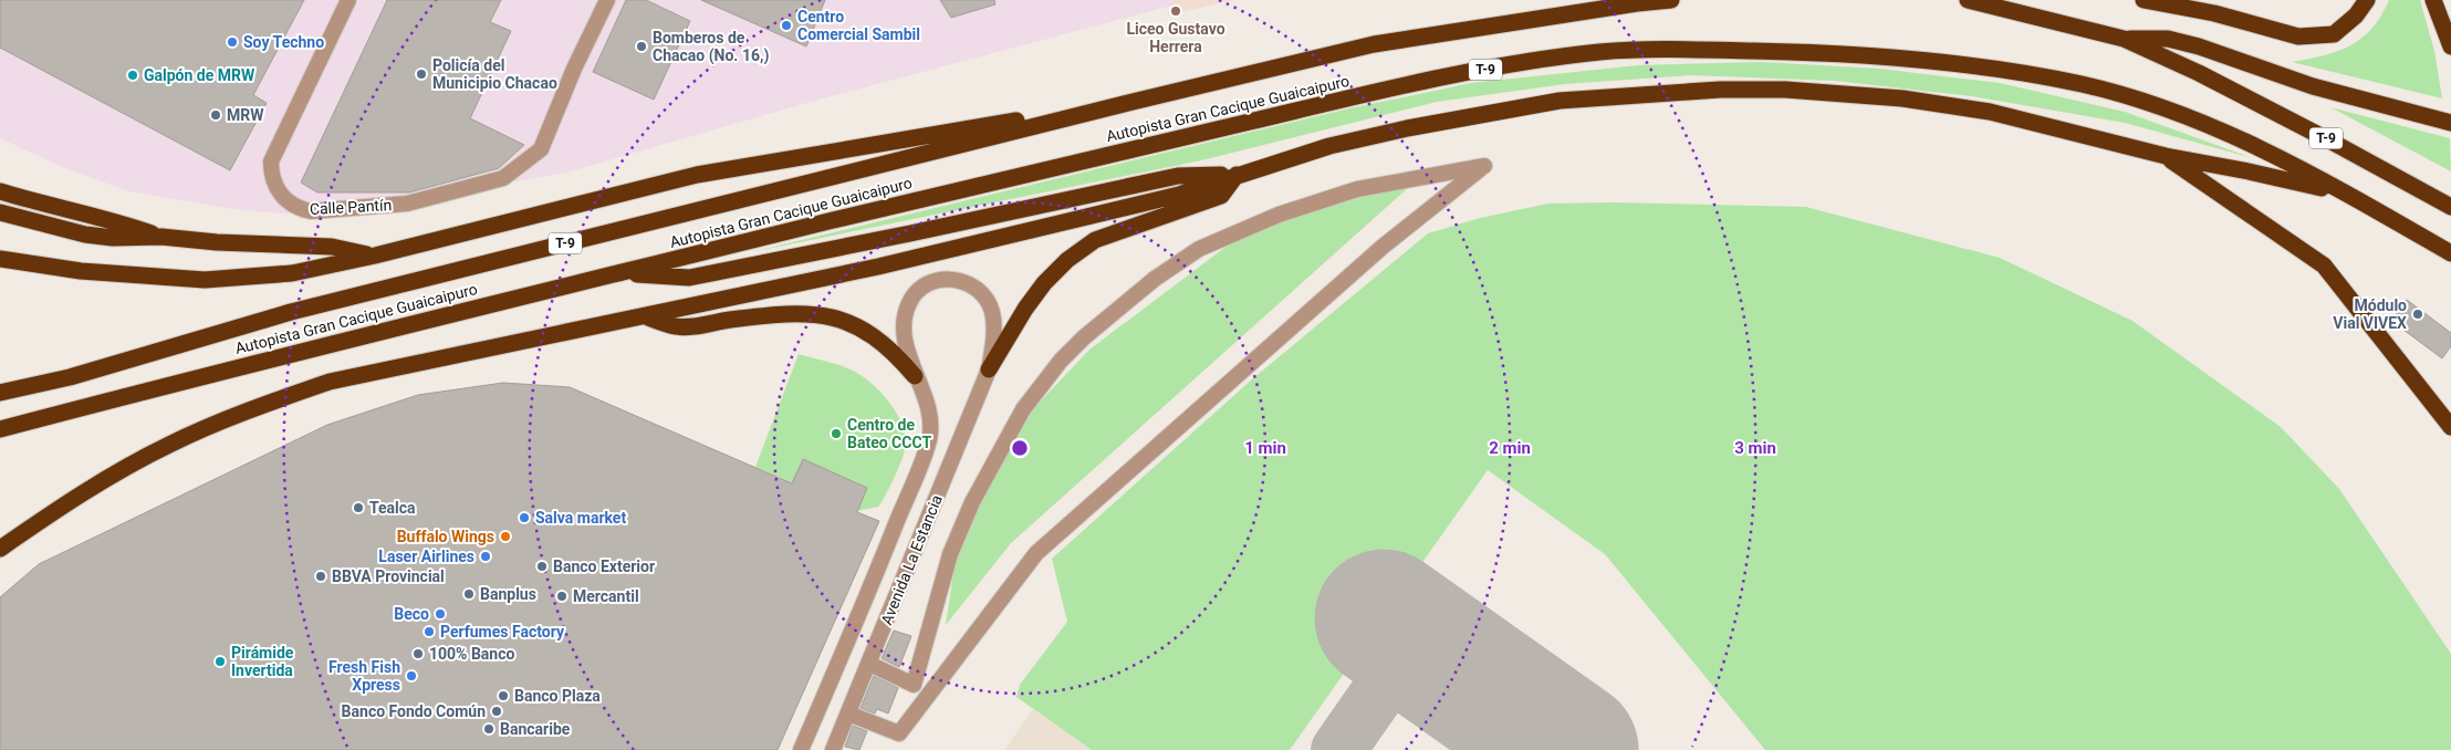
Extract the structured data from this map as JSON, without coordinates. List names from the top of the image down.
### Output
{
  "streets": {
    "highway": ["T-9", "Autopista Gran Cacique Guaicaipuro"],
    "street": ["Calle Pantín", "Avenida La Estancia"]
  },
  "places": [
    "Liceo Gustavo Herrera",
    "Centro Comercial Sambil",
    "Soy Techno",
    "Bomberos de Chacao (No. 16,)",
    "Policía del Municipio Chacao",
    "Galpón de MRW",
    "MRW",
    "Módulo Vial VIVEX",
    "Centro de Bateo CCCT",
    "Tealca",
    "Salva market",
    "Buffalo Wings",
    "Laser Airlines",
    "Banco Exterior",
    "BBVA Provincial",
    "Banplus",
    "Mercantil",
    "Beco",
    "Perfumes Factory",
    "100% Banco",
    "Pirámide Invertida",
    "Fresh Fish Xpress",
    "Banco Plaza",
    "Banco Fondo Común",
    "Bancaribe"
  ],
  "rings": ["1 min", "2 min", "3 min"]
}
